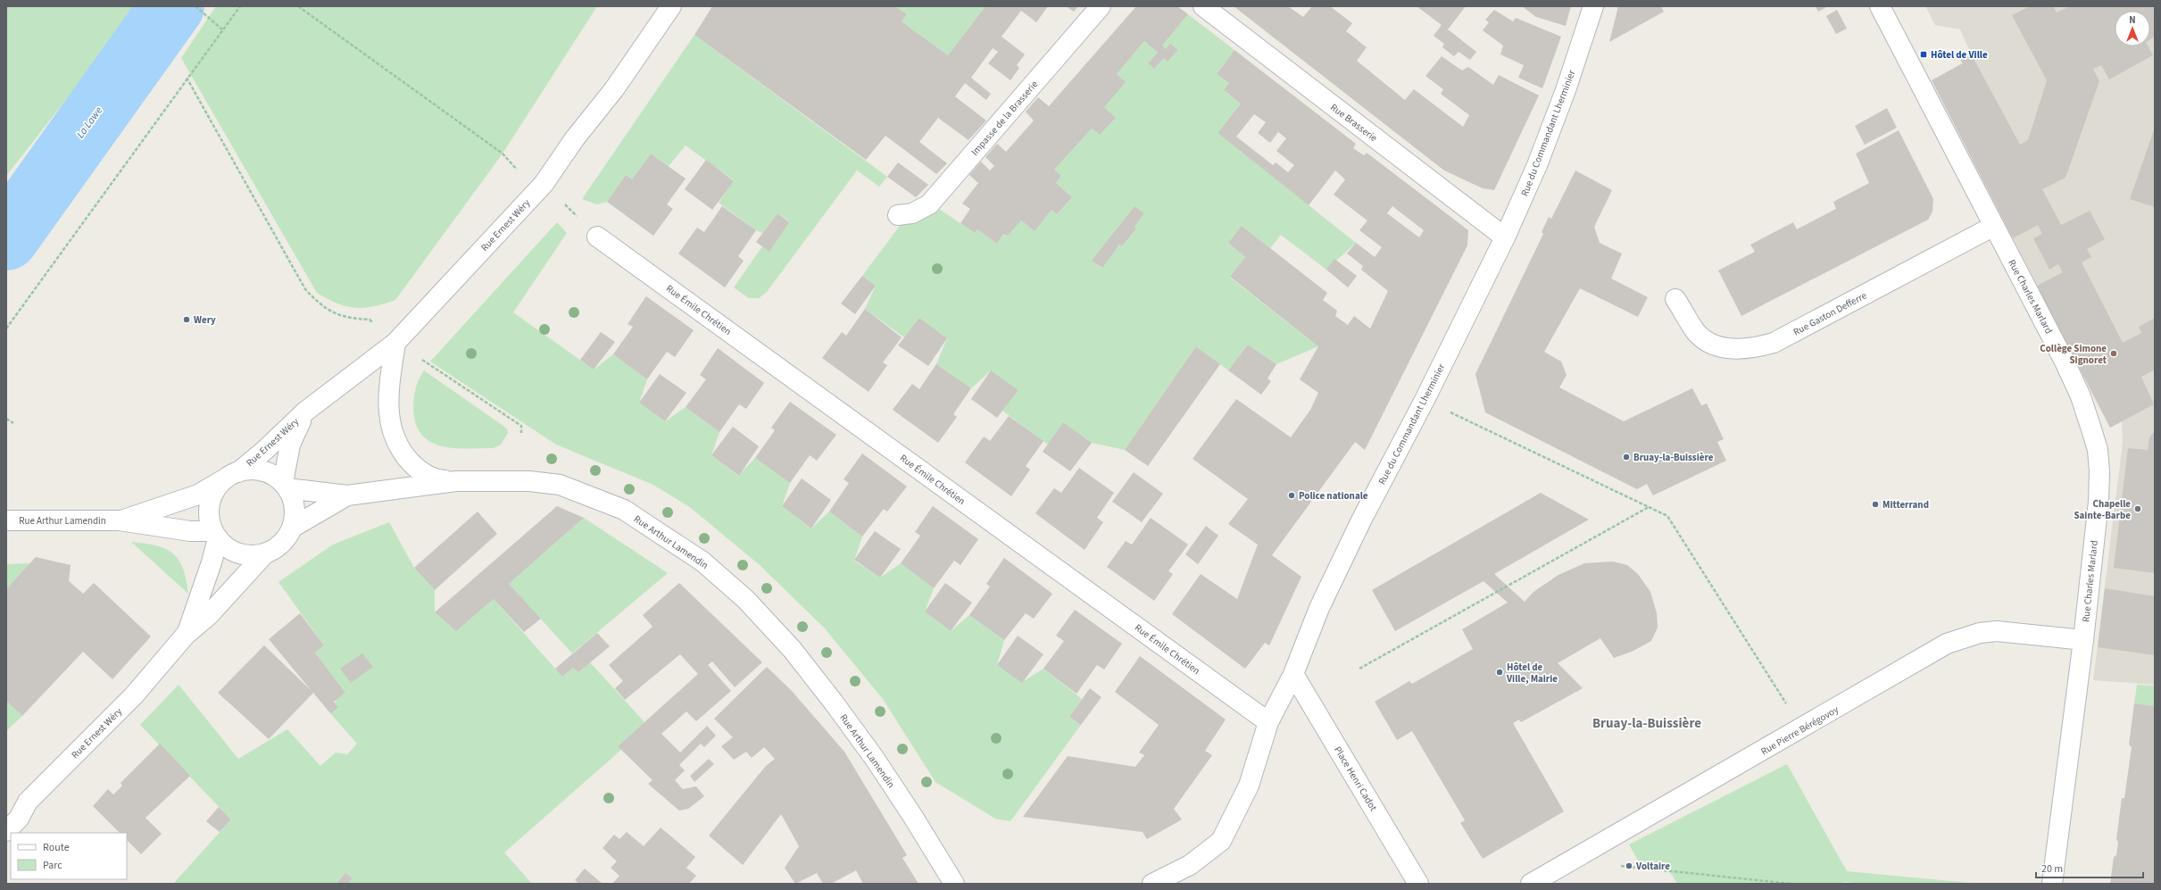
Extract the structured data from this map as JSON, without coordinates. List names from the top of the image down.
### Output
{
  "streets": {
    "street": [
      "Impasse de la Brasserie",
      "Rue Brasserie",
      "Rue du Commandant Lherminier",
      "Rue Ernest Wéry",
      "Rue Charles Marlard",
      "Rue Émile Chrétien",
      "Rue Gaston Defferre",
      "Rue Arthur Lamendin",
      "Rue Pierre Bérégovoy",
      "Place Henri Cadot"
    ]
  },
  "crossings": [
    ["Rue Brasserie", "Rue du Commandant Lherminier"],
    ["Rue du Commandant Lherminier", "Rue Émile Chrétien"],
    ["Rue du Commandant Lherminier", "Place Henri Cadot"],
    ["Rue Ernest Wéry", "Rue Arthur Lamendin"],
    ["Rue Charles Marlard", "Rue Gaston Defferre"],
    ["Rue Charles Marlard", "Rue Pierre Bérégovoy"]
  ],
  "districts": ["Bruay-la-Buissière"],
  "water": ["La Lawe"],
  "places": {
    "transit": ["Hôtel de Ville"],
    "other": [
      "Wery",
      "Collège Simone Signoret",
      "Bruay-la-Buissière",
      "Police nationale",
      "Mitterrand",
      "Chapelle Sainte-Barbe",
      "Hôtel de Ville, Mairie",
      "Voltaire"
    ]
  },
  "legend": ["Route", "Parc"],
  "scale_bar": "20 m",
  "north": "top"
}
